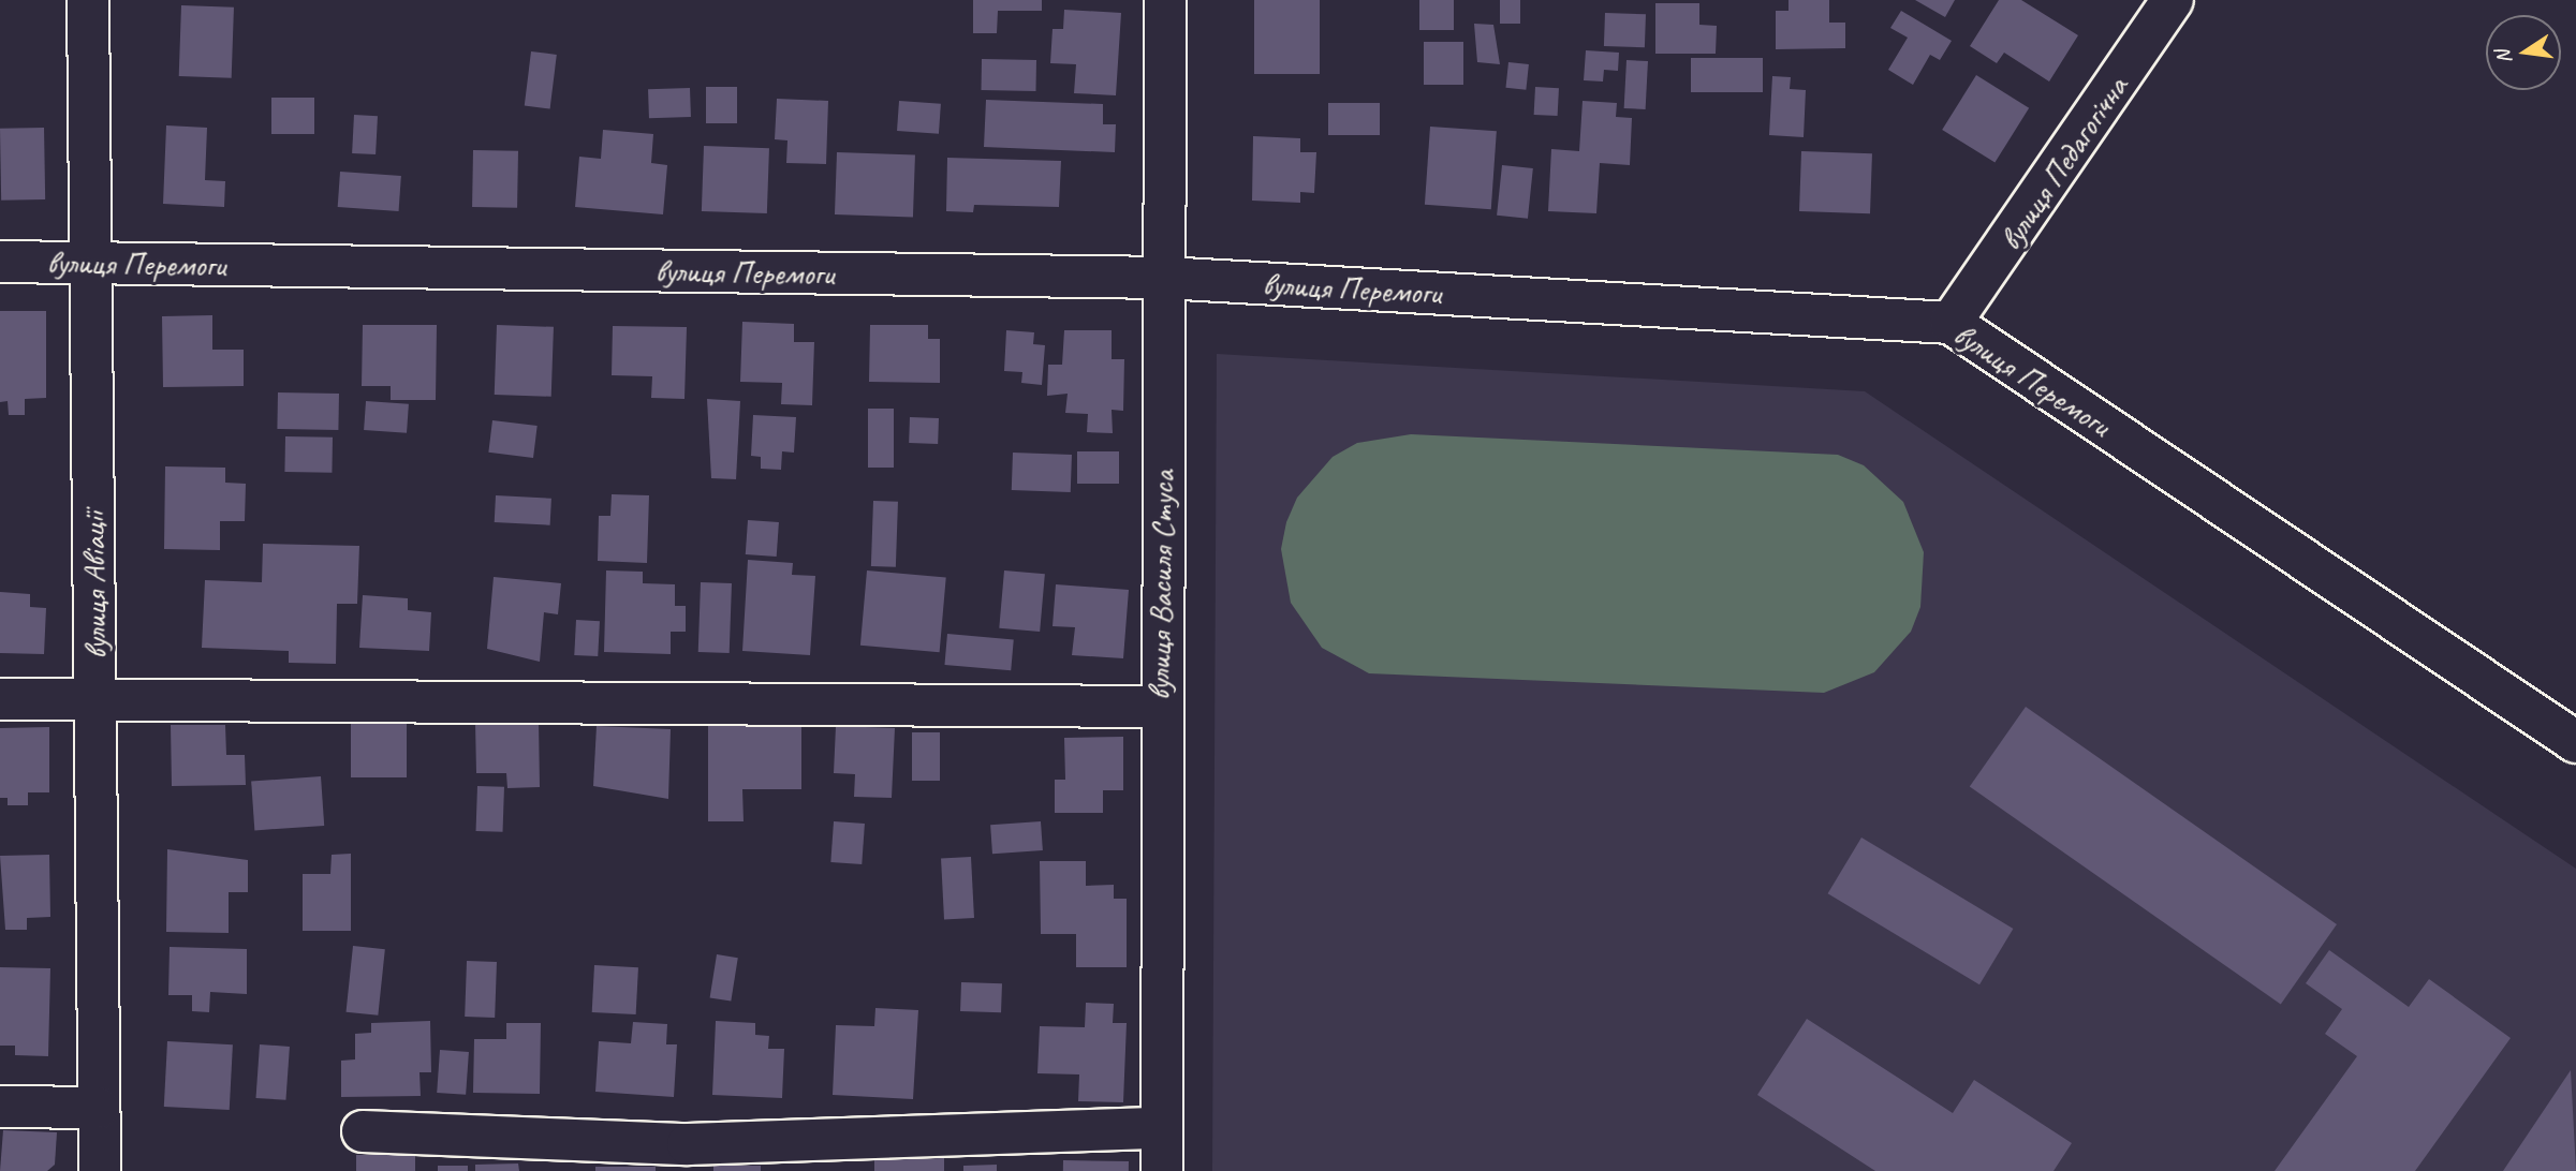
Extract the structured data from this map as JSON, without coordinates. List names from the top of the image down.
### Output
{
  "streets": {
    "street": [
      "вулиця Педагогічна",
      "вулиця Перемоги",
      "вулиця Авіації",
      "вулиця Василя Стуса"
    ]
  },
  "crossings": [
    ["вулиця Педагогічна", "вулиця Перемоги"],
    ["вулиця Перемоги", "вулиця Авіації"],
    ["вулиця Перемоги", "вулиця Василя Стуса"]
  ],
  "north": "left"
}
